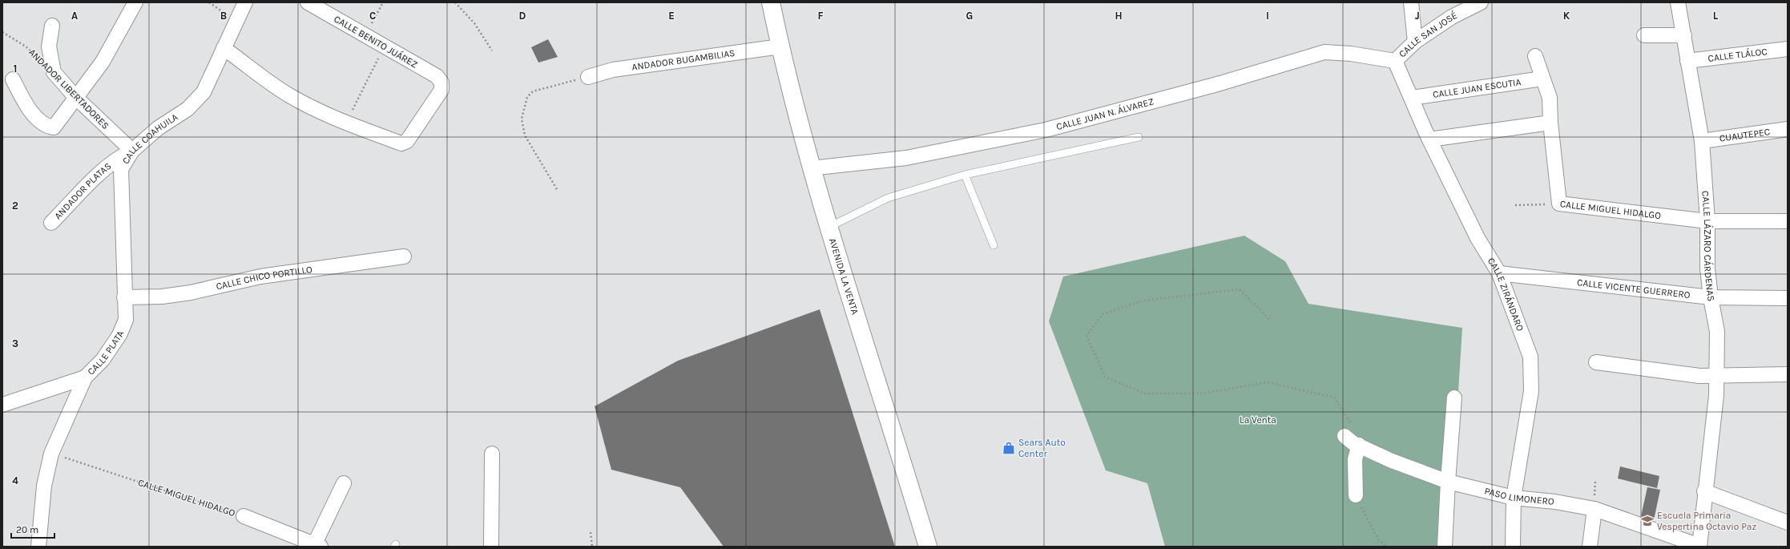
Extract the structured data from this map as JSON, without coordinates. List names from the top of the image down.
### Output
{
  "streets": {
    "main road": ["AVENIDA LA VENTA"],
    "street": [
      "CALLE SAN JOSÉ",
      "CALLE BENITO JUÁREZ",
      "CALLE TLÁLOC",
      "ANDADOR BUGAMBILIAS",
      "CALLE JUAN ESCUTIA",
      "ANDADOR LIBERTADORES",
      "CALLE JUAN N. ÁLVAREZ",
      "CUAUTEPEC",
      "CALLE COAHUILA",
      "ANDADOR PLATAS",
      "CALLE MIGUEL HIDALGO",
      "CALLE LÁZARO CÁRDENAS",
      "CALLE CHICO PORTILLO",
      "CALLE VICENTE GUERRERO",
      "CALLE ZIRÁNDARO",
      "CALLE PLATA",
      "PASO LIMONERO"
    ]
  },
  "crossings": [
    ["CALLE SAN JOSÉ", "CALLE JUAN N. ÁLVAREZ"],
    ["CALLE SAN JOSÉ", "CALLE ZIRÁNDARO"],
    ["CALLE TLÁLOC", "CALLE LÁZARO CÁRDENAS"],
    ["ANDADOR BUGAMBILIAS", "AVENIDA LA VENTA"],
    ["CALLE JUAN ESCUTIA", "CALLE MIGUEL HIDALGO"],
    ["CALLE JUAN ESCUTIA", "CALLE ZIRÁNDARO"],
    ["ANDADOR LIBERTADORES", "CALLE COAHUILA"],
    ["ANDADOR LIBERTADORES", "ANDADOR PLATAS"],
    ["CALLE JUAN N. ÁLVAREZ", "AVENIDA LA VENTA"],
    ["CALLE JUAN N. ÁLVAREZ", "CALLE ZIRÁNDARO"],
    ["CUAUTEPEC", "CALLE LÁZARO CÁRDENAS"],
    ["CALLE COAHUILA", "ANDADOR PLATAS"],
    ["CALLE COAHUILA", "CALLE CHICO PORTILLO"],
    ["CALLE COAHUILA", "CALLE PLATA"],
    ["CALLE MIGUEL HIDALGO", "CALLE LÁZARO CÁRDENAS"],
    ["CALLE LÁZARO CÁRDENAS", "CALLE VICENTE GUERRERO"],
    ["CALLE LÁZARO CÁRDENAS", "PASO LIMONERO"],
    ["CALLE CHICO PORTILLO", "CALLE PLATA"],
    ["CALLE VICENTE GUERRERO", "CALLE ZIRÁNDARO"],
    ["CALLE ZIRÁNDARO", "PASO LIMONERO"]
  ],
  "parks": ["La Venta"],
  "places": {
    "shop": ["Sears Auto Center"],
    "school or university": ["Escuela Primaria Vespertina Octavio Paz"]
  },
  "scale_bar": "20 m",
  "grid": {
    "columns": [
      "A",
      "B",
      "C",
      "D",
      "E",
      "F",
      "G",
      "H",
      "I",
      "J",
      "K",
      "L"
    ],
    "rows": [
      "1",
      "2",
      "3",
      "4"
    ]
  }
}
